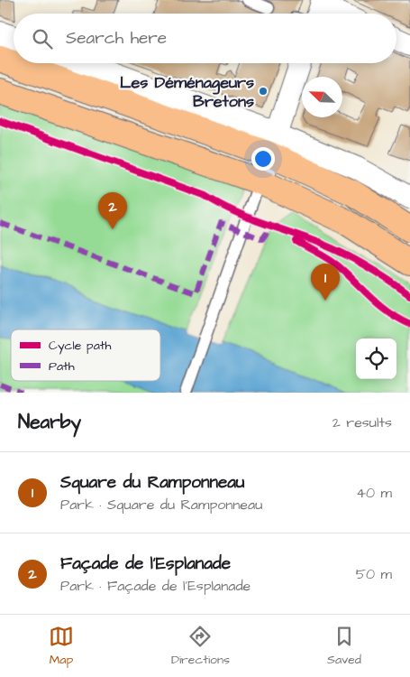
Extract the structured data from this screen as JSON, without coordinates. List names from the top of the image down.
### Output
{
  "places": ["Les Déménageurs Bretons"],
  "legend": ["Cycle path", "Path"],
  "north": "top left",
  "page": {
    "search": "Search here",
    "pins": ["2", "1"],
    "heading": ["Nearby", "2 results"],
    "list": [
      {
        "mark": "1",
        "name": "Square du Ramponneau",
        "note": "Park · Square du Ramponneau",
        "value": "40 m"
      },
      {
        "mark": "2",
        "name": "Façade de l'Esplanade",
        "note": "Park · Façade de l'Esplanade",
        "value": "50 m"
      }
    ],
    "nav": ["Map", "Directions", "Saved"]
  }
}
